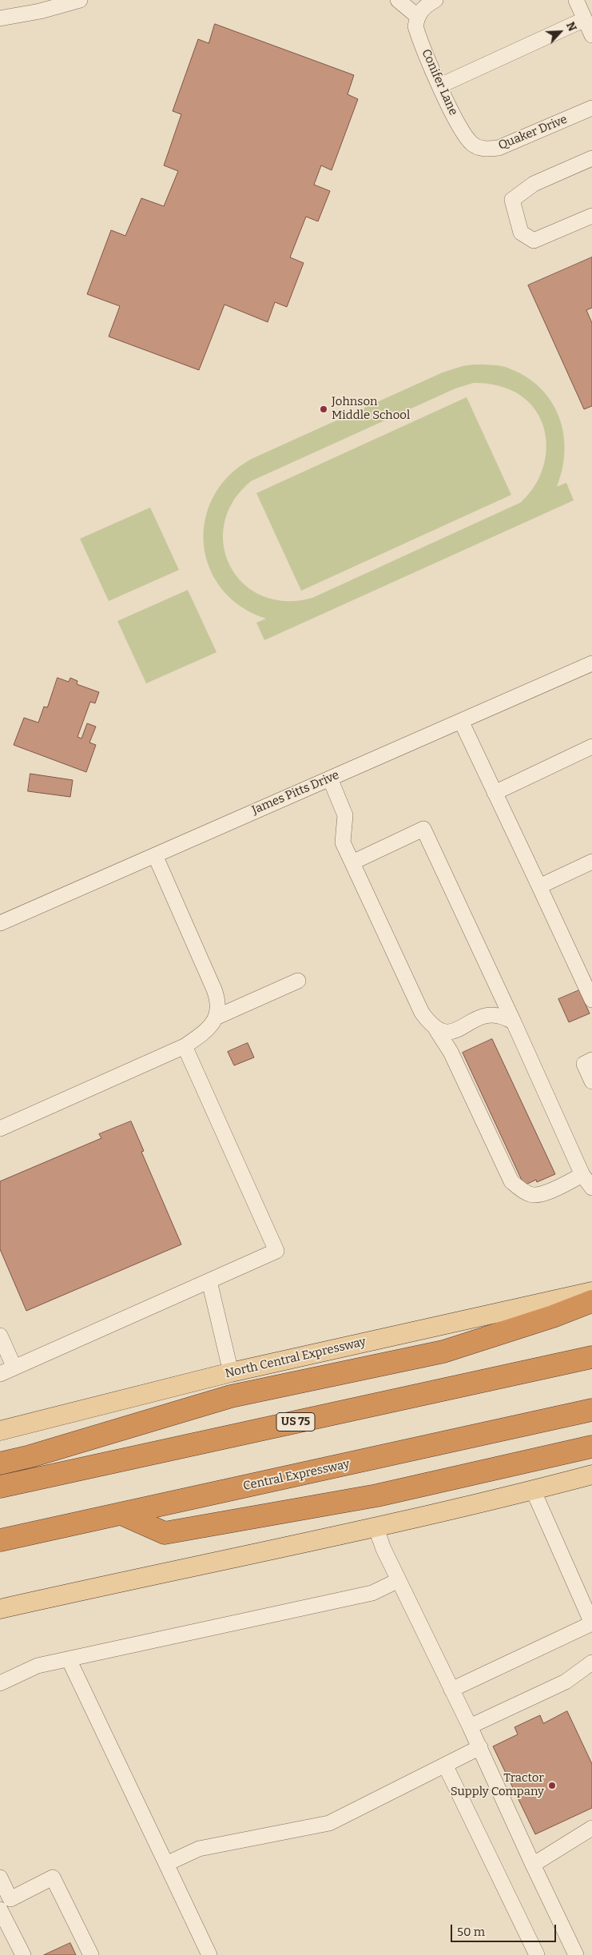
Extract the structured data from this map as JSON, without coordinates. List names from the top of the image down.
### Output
{
  "streets": {
    "highway": ["US 75", "Central Expressway"],
    "main road": ["North Central Expressway"],
    "street": ["Conifer Lane", "Quaker Drive", "James Pitts Drive"]
  },
  "crossings": [
    ["Conifer Lane", "Quaker Drive"]
  ],
  "places": ["Johnson Middle School", "Tractor Supply Company"],
  "scale_bar": "50 m",
  "north": "top right"
}
